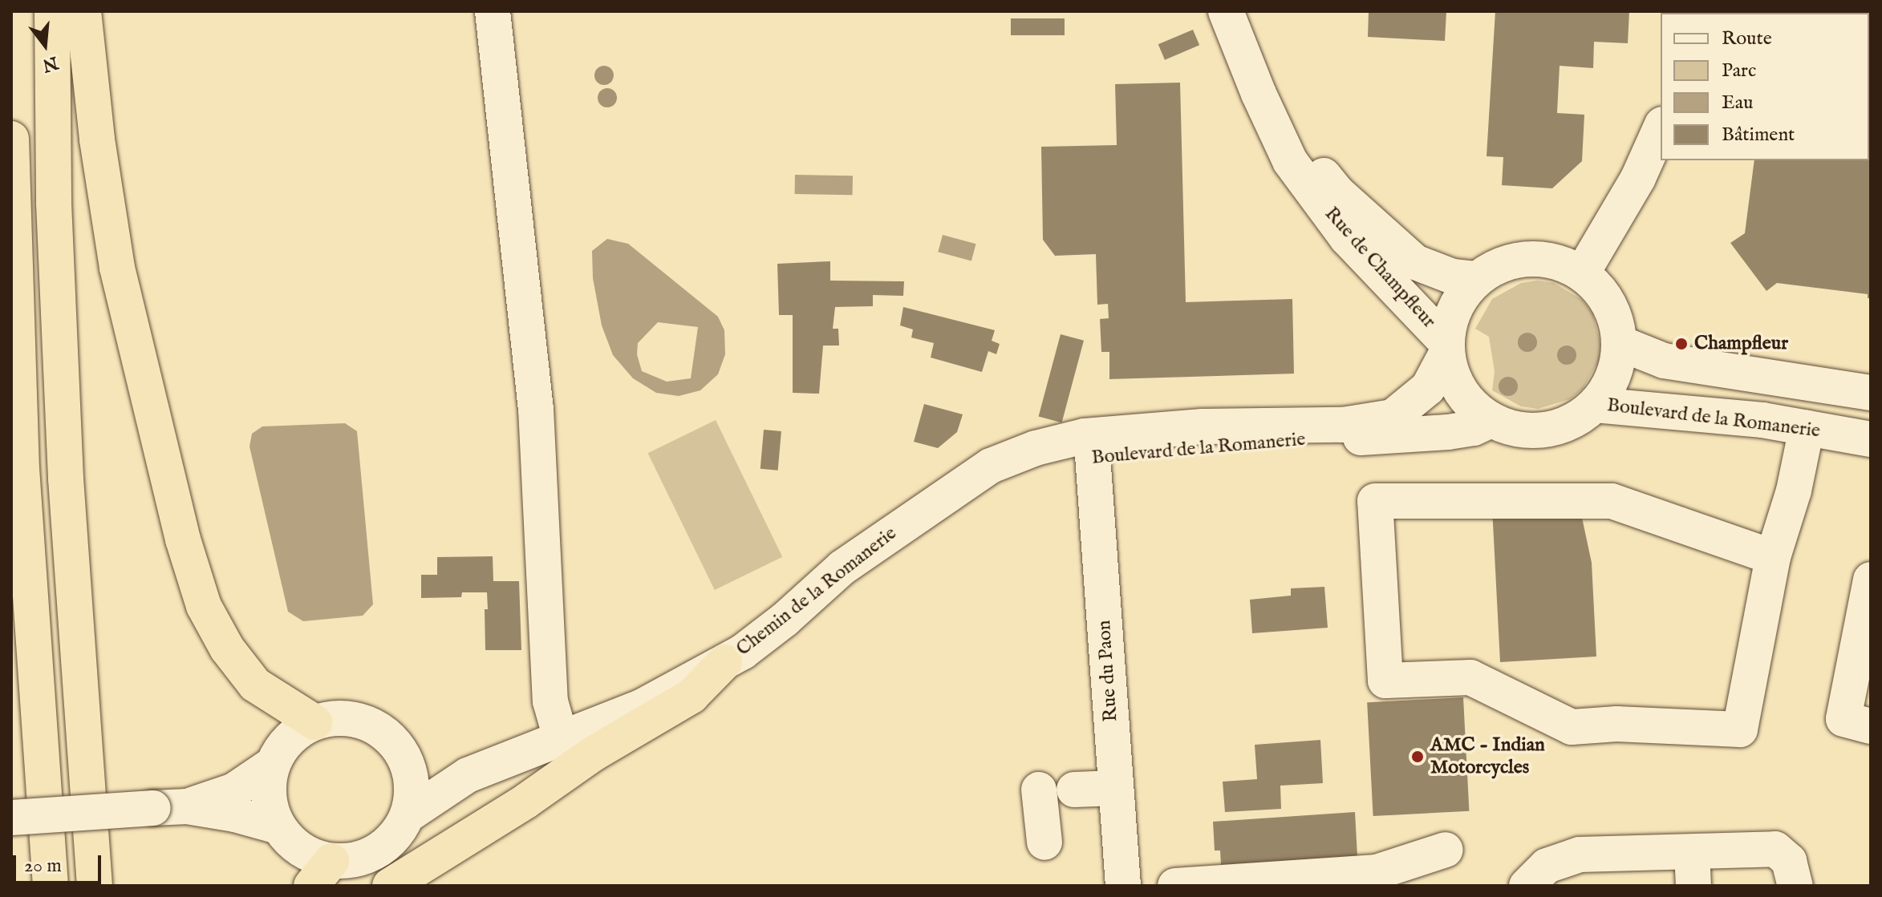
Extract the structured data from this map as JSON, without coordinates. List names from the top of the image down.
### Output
{
  "streets": {
    "street": [
      "Rue de Champfleur",
      "Boulevard de la Romanerie",
      "Chemin de la Romanerie",
      "Rue du Paon"
    ]
  },
  "crossings": [
    ["Rue de Champfleur", "Boulevard de la Romanerie"],
    ["Boulevard de la Romanerie", "Chemin de la Romanerie"],
    ["Boulevard de la Romanerie", "Rue du Paon"]
  ],
  "places": ["Champfleur", "AMC - Indian Motorcycles"],
  "legend": [
    "Route",
    "Parc",
    "Eau",
    "Bâtiment"
  ],
  "scale_bar": "20 m",
  "north": "bottom"
}
